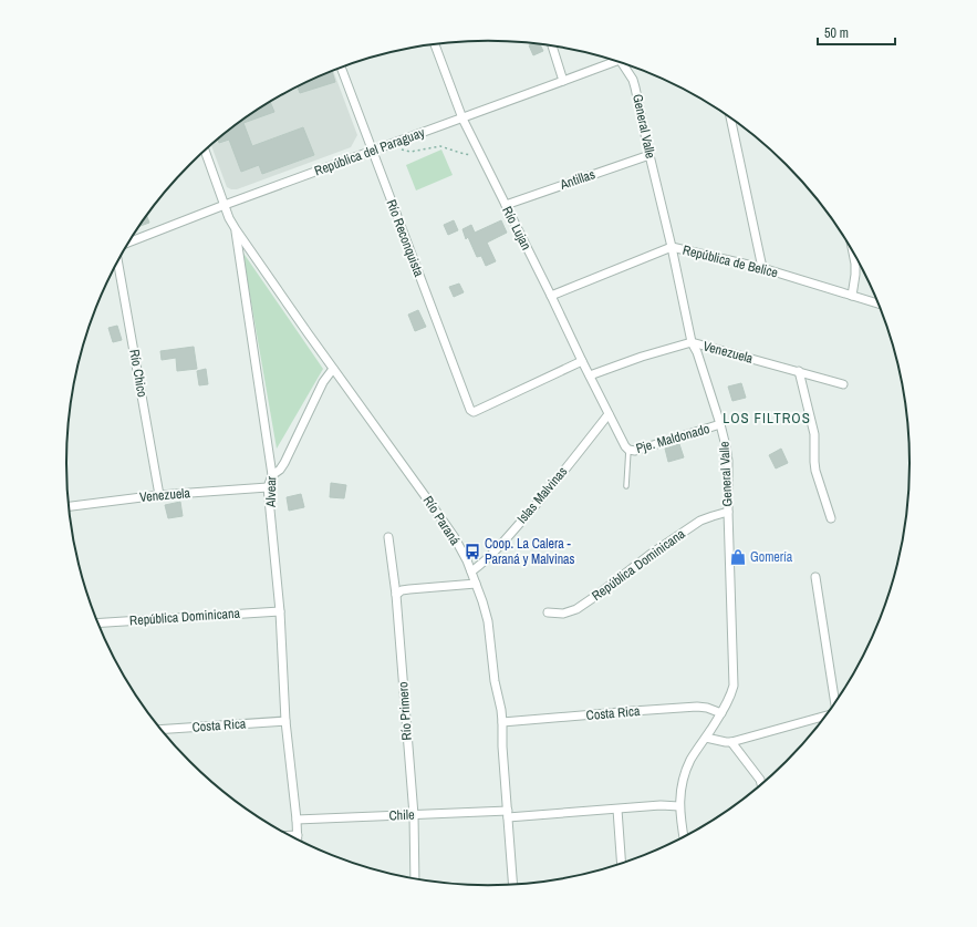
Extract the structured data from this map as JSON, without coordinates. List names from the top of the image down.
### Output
{
  "streets": {
    "street": [
      "General Valle",
      "República del Paraguay",
      "Antillas",
      "Río Lujan",
      "Río Reconquista",
      "República de Belice",
      "Venezuela",
      "Río Chico",
      "Pje. Maldonado",
      "Alvear",
      "Islas Malvinas",
      "Río Paraná",
      "República Dominicana",
      "Río Primero",
      "Costa Rica",
      "Chile"
    ]
  },
  "crossings": [
    ["General Valle", "Antillas"],
    ["General Valle", "República de Belice"],
    ["General Valle", "Venezuela"],
    ["General Valle", "Pje. Maldonado"],
    ["General Valle", "República Dominicana"],
    ["General Valle", "Costa Rica"],
    ["General Valle", "Chile"],
    ["República del Paraguay", "Río Lujan"],
    ["República del Paraguay", "Río Reconquista"],
    ["República del Paraguay", "Alvear"],
    ["Antillas", "Río Lujan"],
    ["Río Lujan", "Río Reconquista"],
    ["Río Lujan", "República de Belice"],
    ["Río Lujan", "Venezuela"],
    ["Río Lujan", "Pje. Maldonado"],
    ["Río Lujan", "Islas Malvinas"],
    ["Venezuela", "Río Chico"],
    ["Venezuela", "Alvear"],
    ["Alvear", "Río Paraná"],
    ["Alvear", "República Dominicana"],
    ["Alvear", "Costa Rica"],
    ["Alvear", "Chile"],
    ["Islas Malvinas", "Río Paraná"],
    ["Río Paraná", "Costa Rica"],
    ["Río Paraná", "Chile"],
    ["Río Primero", "Chile"]
  ],
  "districts": ["LOS FILTROS"],
  "places": {
    "bus stop": ["Coop. La Calera - Paraná y Malvinas"],
    "shop": ["Gomería"]
  },
  "scale_bar": "50 m"
}
